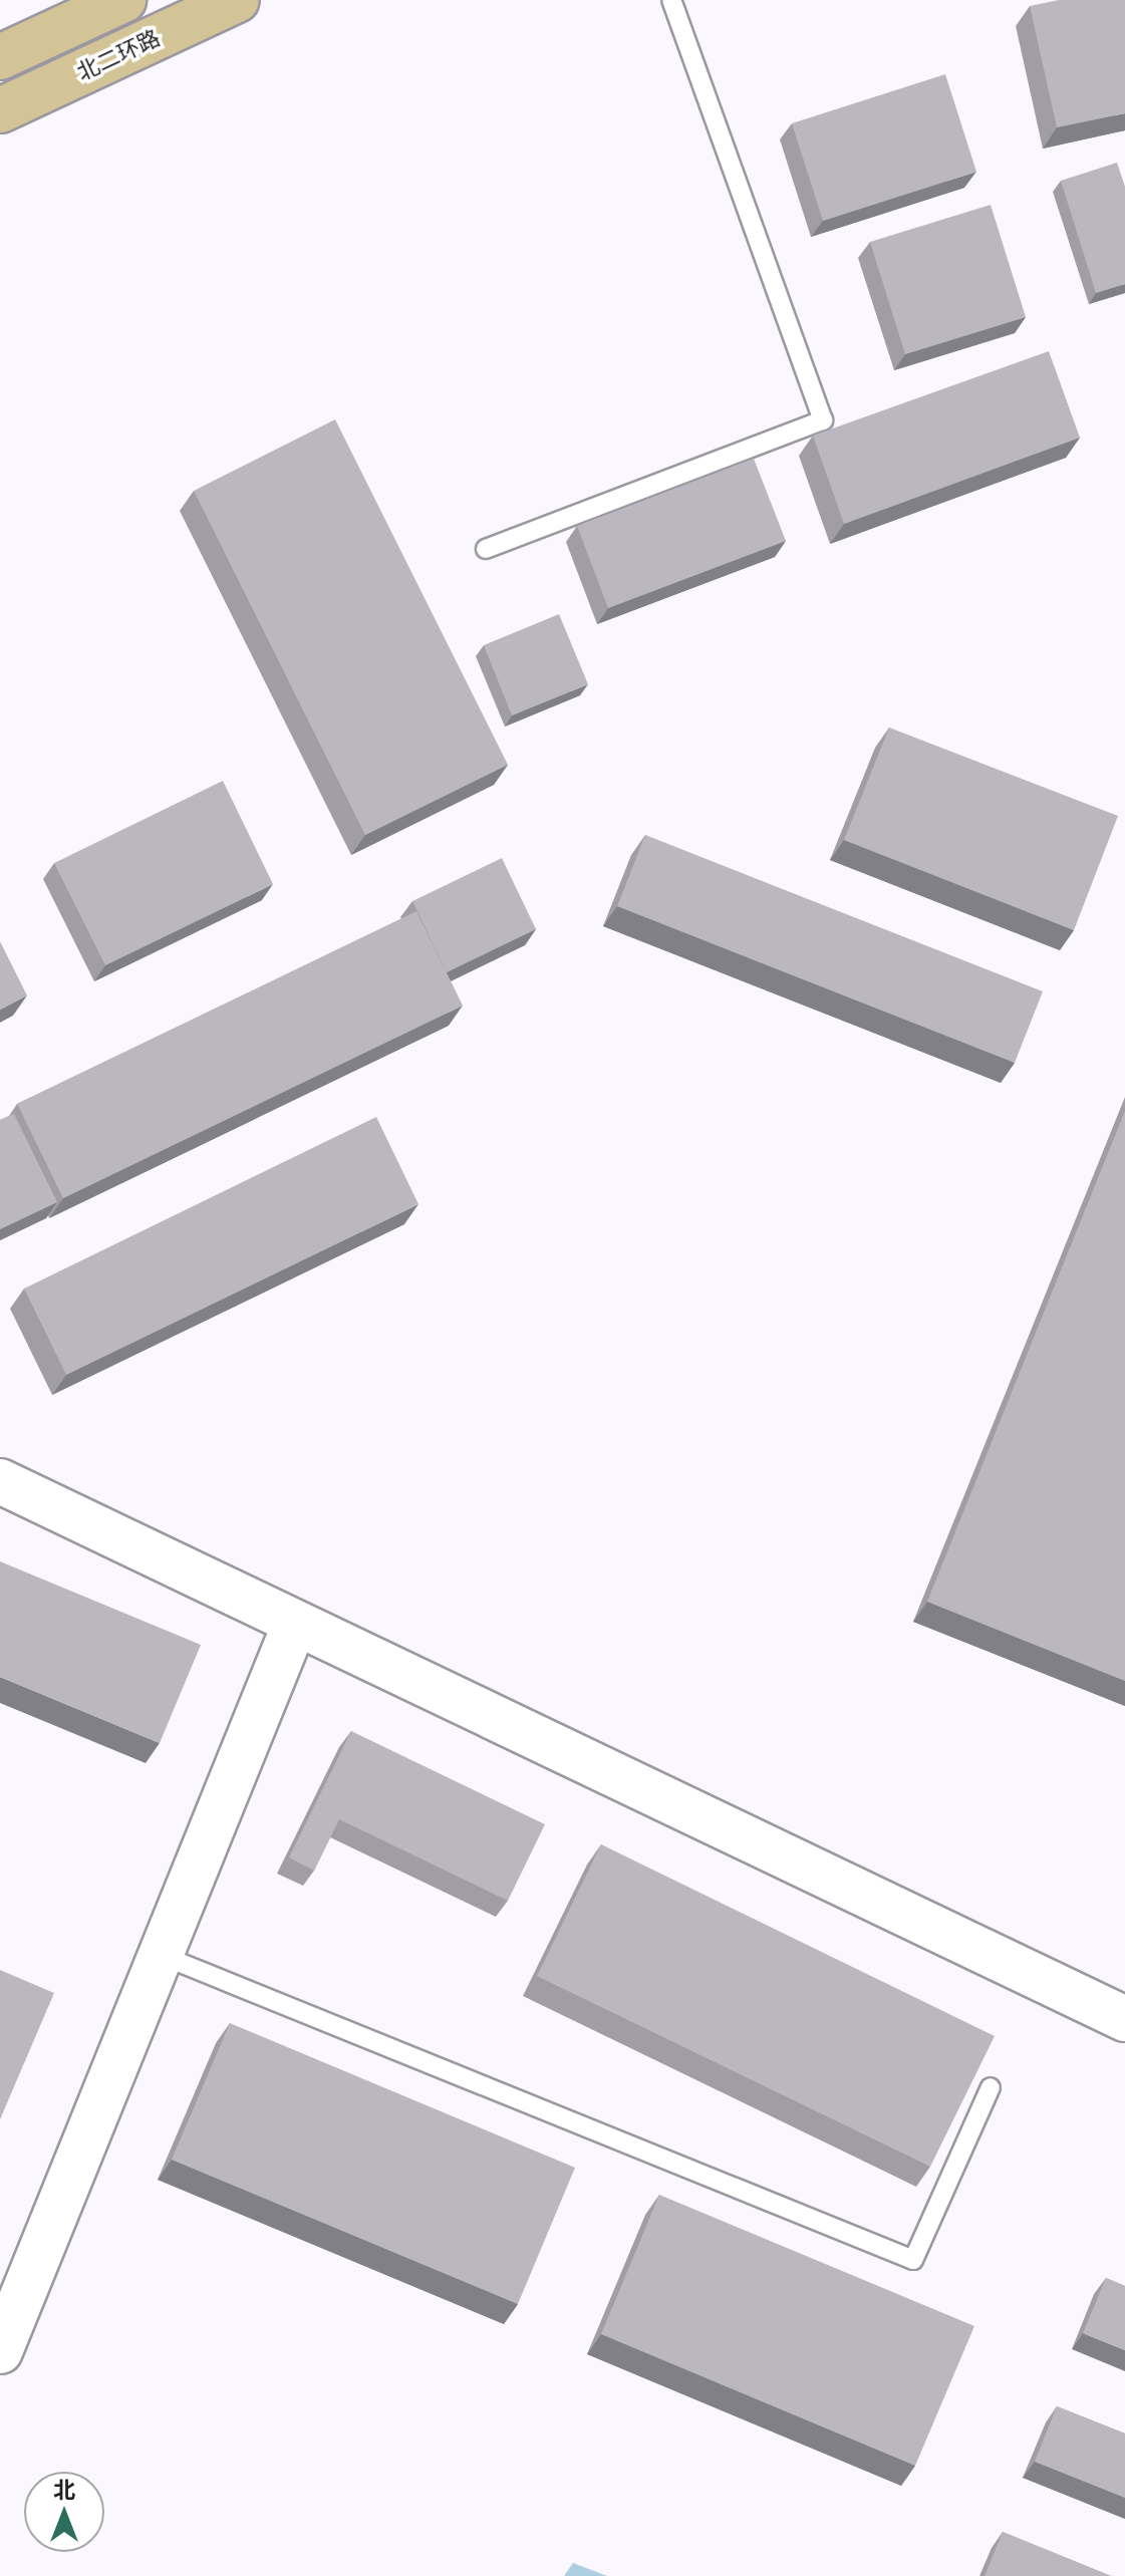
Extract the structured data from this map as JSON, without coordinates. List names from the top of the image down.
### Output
{
  "streets": {
    "main road": ["北二环路"]
  },
  "north": "top"
}
